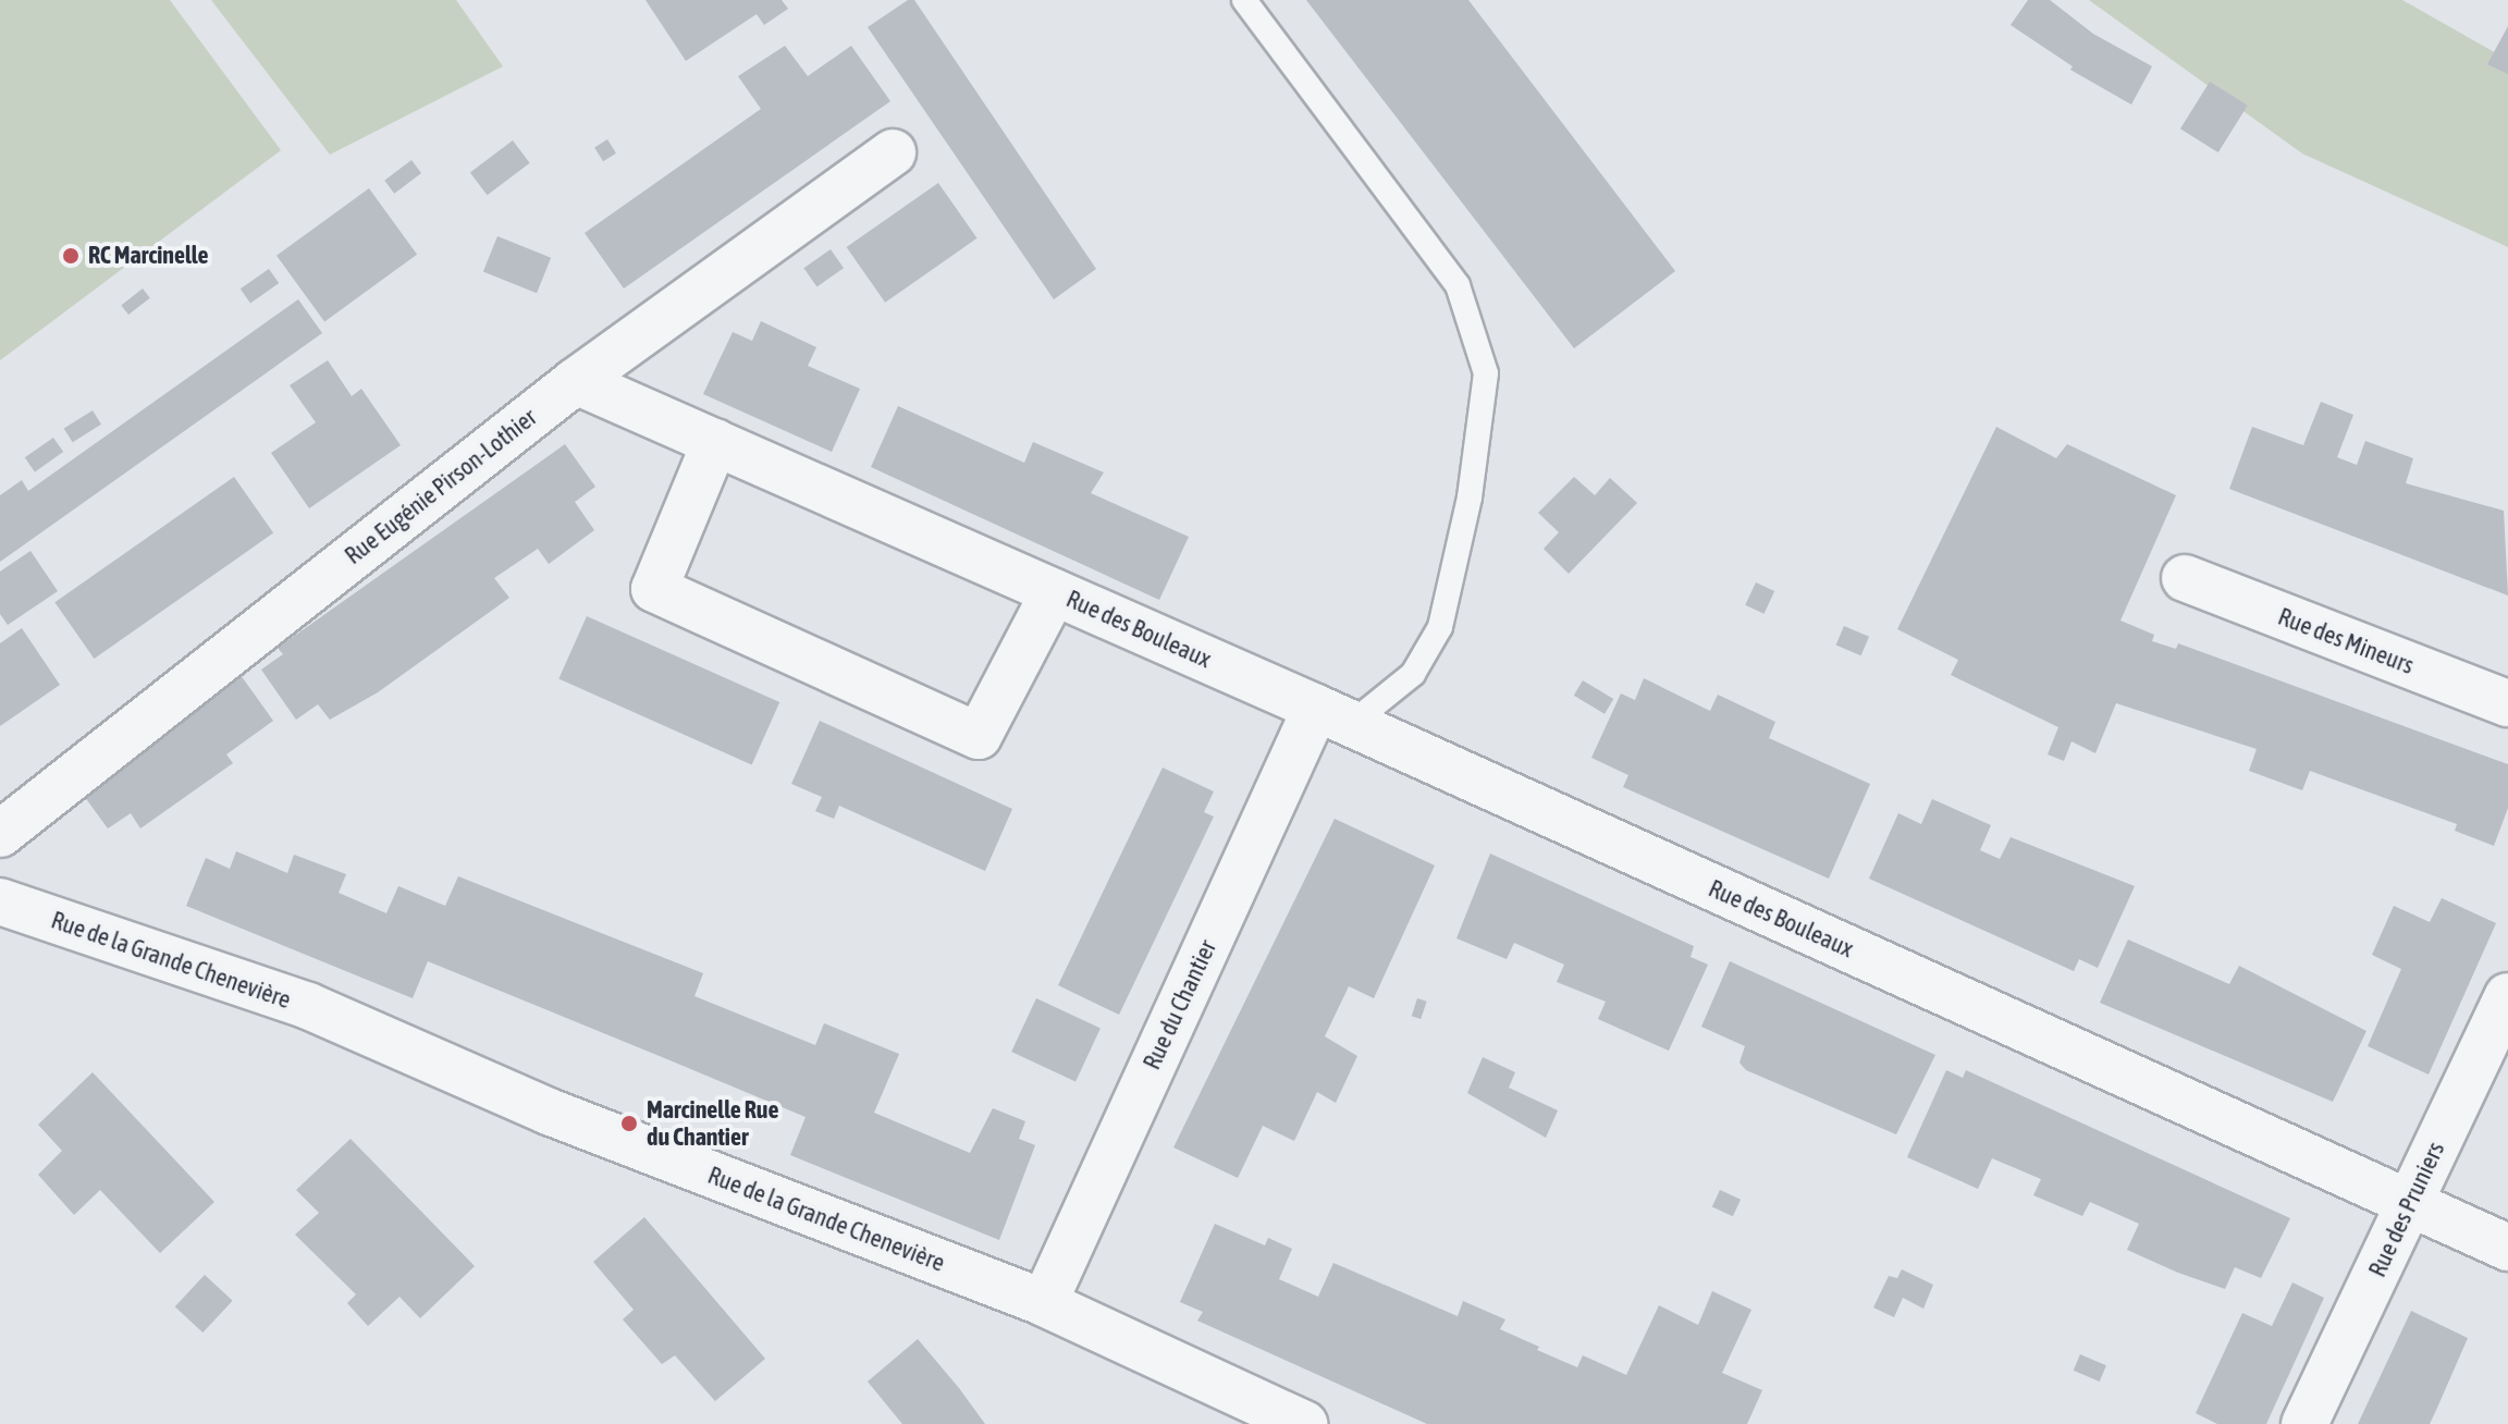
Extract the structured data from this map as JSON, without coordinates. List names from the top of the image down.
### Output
{
  "streets": {
    "street": [
      "Rue Eugénie Pirson-Lothier",
      "Rue des Bouleaux",
      "Rue des Mineurs",
      "Rue de la Grande Chenevière",
      "Rue du Chantier",
      "Rue des Pruniers"
    ]
  },
  "crossings": [
    ["Rue Eugénie Pirson-Lothier", "Rue des Bouleaux"],
    ["Rue des Bouleaux", "Rue du Chantier"],
    ["Rue des Bouleaux", "Rue des Pruniers"],
    ["Rue de la Grande Chenevière", "Rue du Chantier"]
  ],
  "places": ["RC Marcinelle", "Marcinelle Rue du Chantier"]
}
